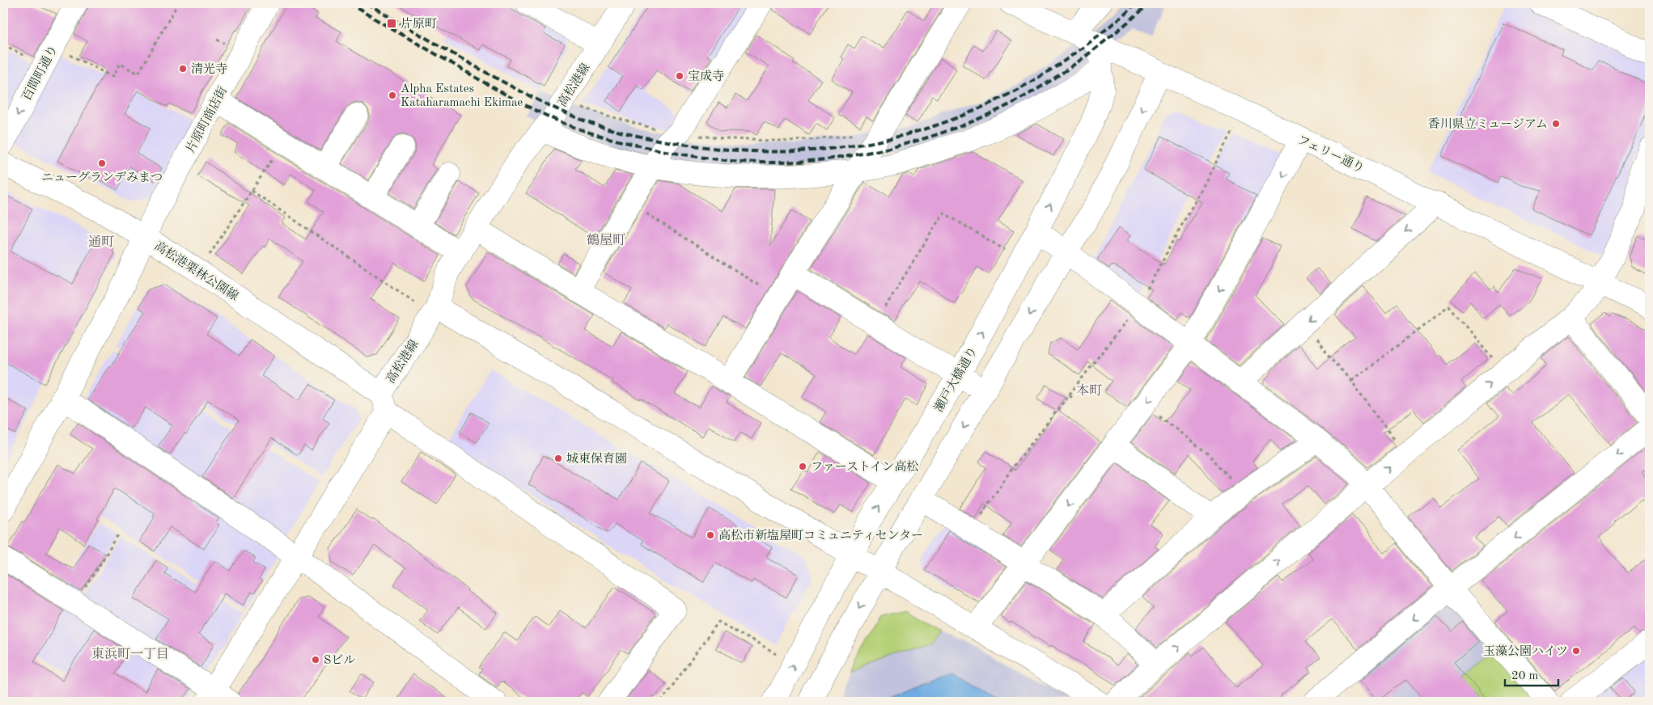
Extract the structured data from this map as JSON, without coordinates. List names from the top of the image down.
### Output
{
  "streets": {
    "street": [
      "百間町通り",
      "高松港線",
      "片原町商店街",
      "フェリー通り",
      "高松港栗林公園線",
      "瀬戸大橋通り"
    ]
  },
  "crossings": [
    ["高松港線", "高松港栗林公園線"],
    ["片原町商店街", "高松港栗林公園線"],
    ["フェリー通り", "瀬戸大橋通り"]
  ],
  "one_way": ["百間町通り"],
  "districts": [
    "鶴屋町",
    "通町",
    "本町",
    "東浜町一丁目"
  ],
  "places": {
    "transit": ["片原町"],
    "other": [
      "清光寺",
      "宝成寺",
      "Alpha Estates Kataharamachi Ekimae",
      "香川県立ミュージアム",
      "ニューグランデみまつ",
      "城東保育園",
      "ファーストイン高松",
      "高松市新塩屋町コミュニティセンター",
      "玉藻公園ハイツ",
      "Sビル"
    ]
  },
  "scale_bar": "20 m"
}
